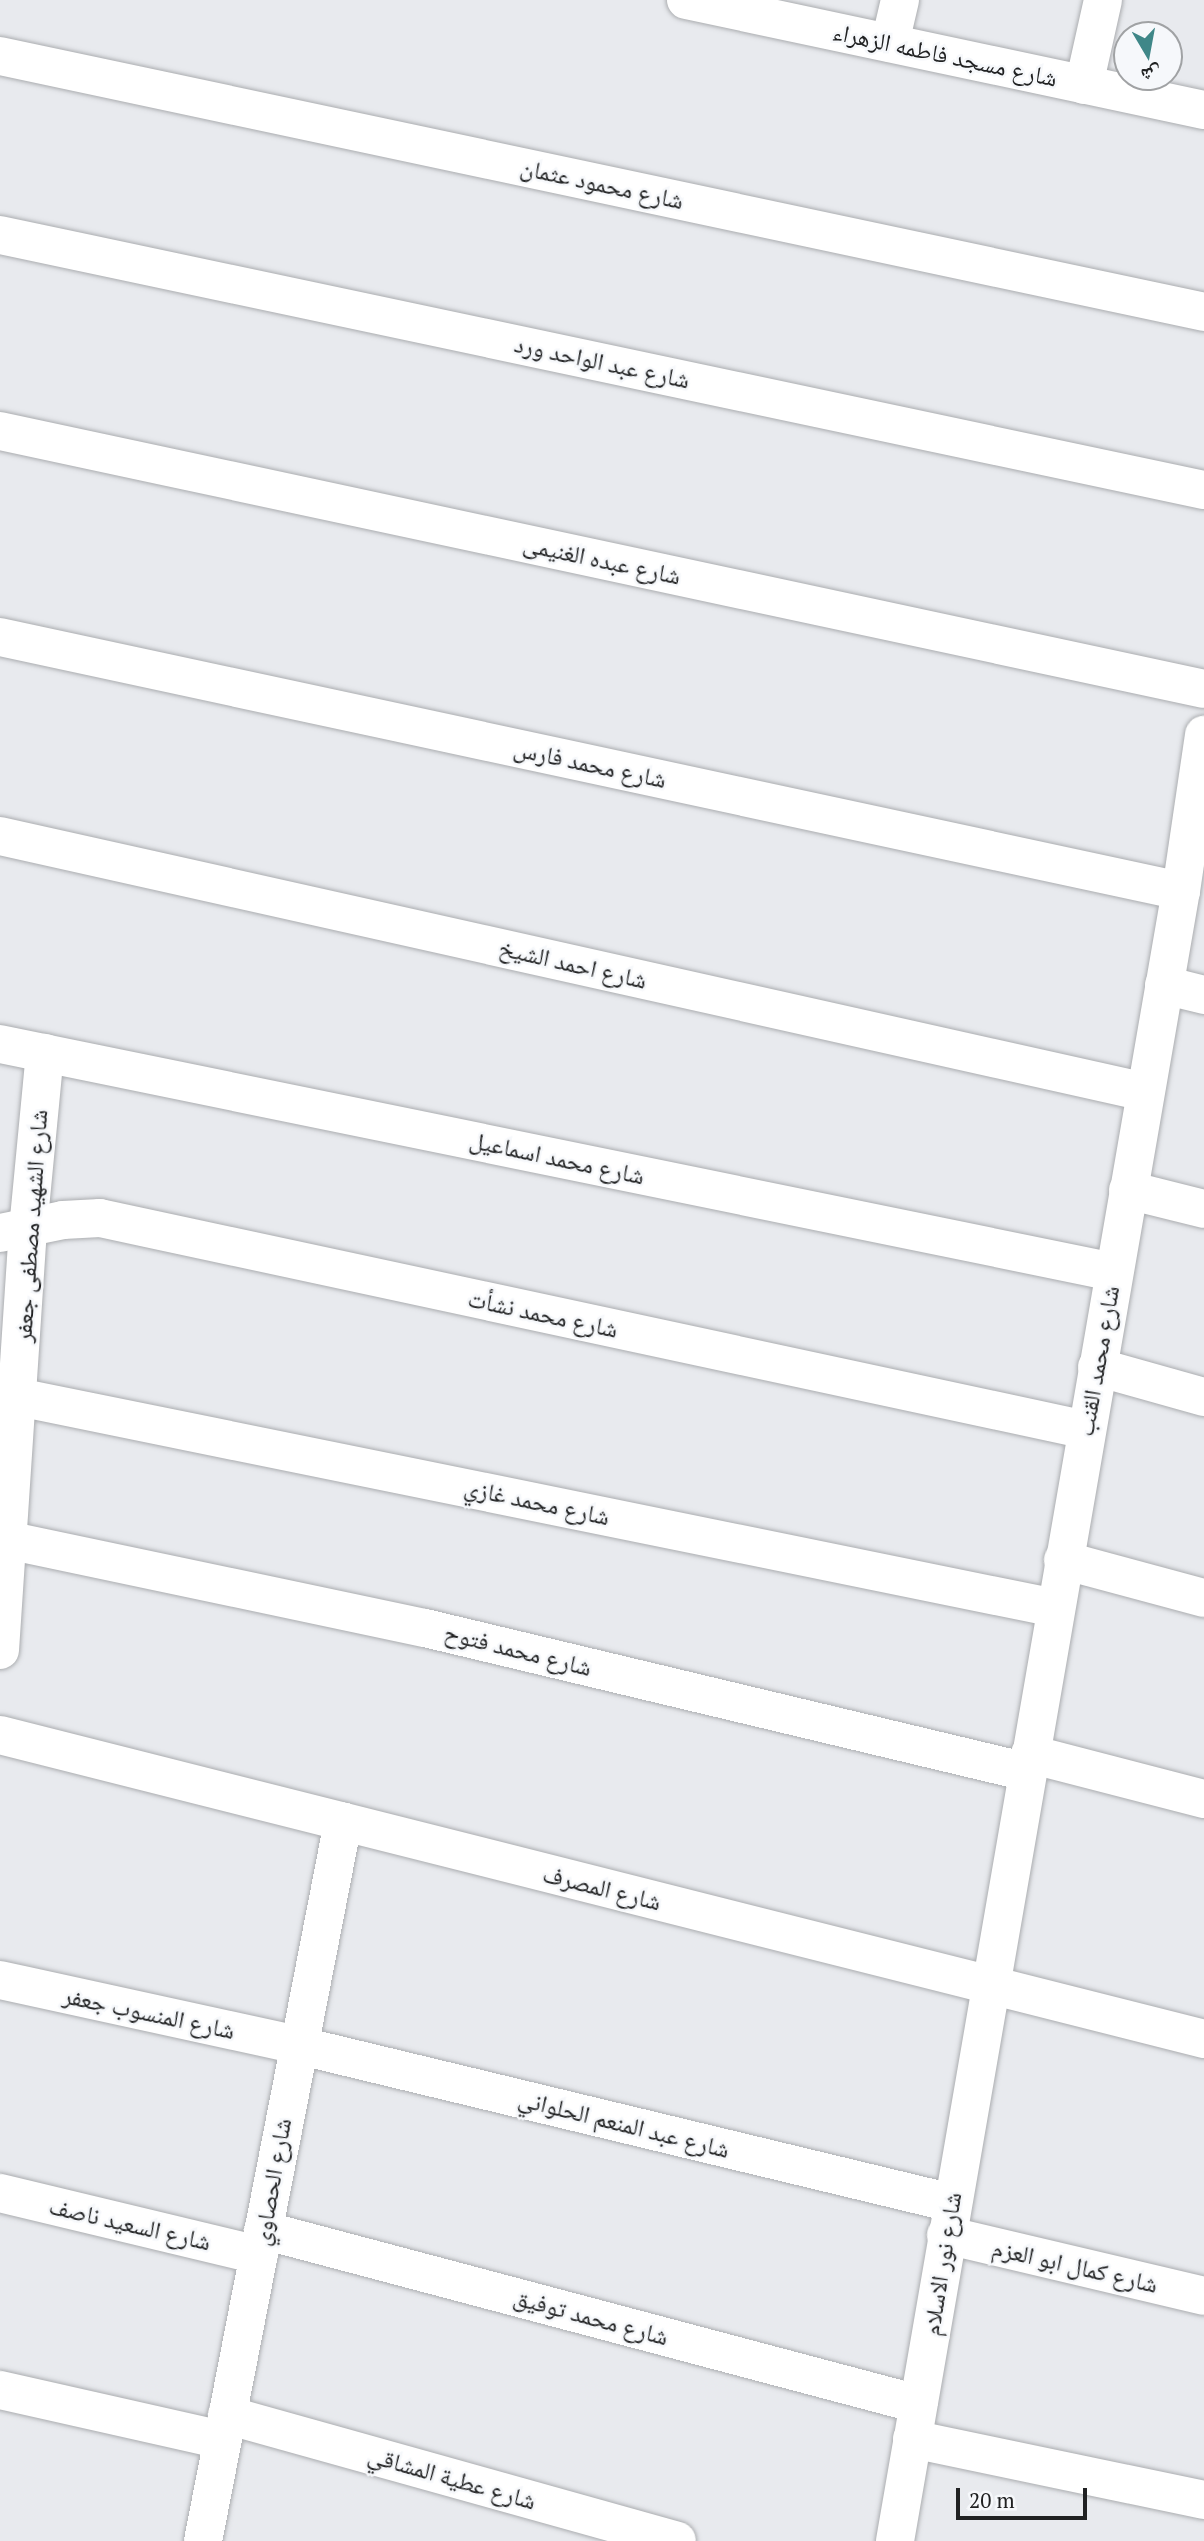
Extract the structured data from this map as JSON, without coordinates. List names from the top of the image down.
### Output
{
  "streets": {
    "street": [
      "شارع مسجد فاطمه الزهراء",
      "شارع محمود عثمان",
      "شارع عبد الواحد ورد",
      "شارع عبده الغنيمى",
      "شارع محمد فارس",
      "شارع احمد الشيخ",
      "شارع محمد اسماعيل",
      "شارع الشهيد مصطفى جعفر",
      "شارع محمد نشأت",
      "شارع محمد القنب",
      "شارع محمد غازي",
      "شارع محمد فتوح",
      "شارع المصرف",
      "شارع المنسوب جعفر",
      "شارع عبد المنعم الحلواني",
      "شارع الحصاوي",
      "شارع السعيد ناصف",
      "شارع نور الاسلام",
      "شارع كمال ابو العزم",
      "شارع محمد توفيق",
      "شارع عطية المشاقي"
    ]
  },
  "crossings": [
    ["شارع محمد فارس", "شارع محمد القنب"],
    ["شارع احمد الشيخ", "شارع محمد القنب"],
    ["شارع محمد اسماعيل", "شارع الشهيد مصطفى جعفر"],
    ["شارع محمد اسماعيل", "شارع محمد القنب"],
    ["شارع الشهيد مصطفى جعفر", "شارع محمد نشأت"],
    ["شارع الشهيد مصطفى جعفر", "شارع محمد غازي"],
    ["شارع الشهيد مصطفى جعفر", "شارع محمد فتوح"],
    ["شارع محمد نشأت", "شارع محمد القنب"],
    ["شارع محمد القنب", "شارع محمد غازي"],
    ["شارع محمد القنب", "شارع محمد فتوح"],
    ["شارع محمد القنب", "شارع المصرف"],
    ["شارع محمد القنب", "شارع نور الاسلام"],
    ["شارع المصرف", "شارع الحصاوي"],
    ["شارع المصرف", "شارع نور الاسلام"],
    ["شارع المنسوب جعفر", "شارع عبد المنعم الحلواني"],
    ["شارع المنسوب جعفر", "شارع الحصاوي"],
    ["شارع عبد المنعم الحلواني", "شارع الحصاوي"],
    ["شارع عبد المنعم الحلواني", "شارع نور الاسلام"],
    ["شارع عبد المنعم الحلواني", "شارع كمال ابو العزم"],
    ["شارع الحصاوي", "شارع السعيد ناصف"],
    ["شارع الحصاوي", "شارع محمد توفيق"],
    ["شارع الحصاوي", "شارع عطية المشاقي"],
    ["شارع السعيد ناصف", "شارع محمد توفيق"],
    ["شارع نور الاسلام", "شارع كمال ابو العزم"],
    ["شارع نور الاسلام", "شارع محمد توفيق"]
  ],
  "scale_bar": "20 m",
  "north": "bottom"
}
